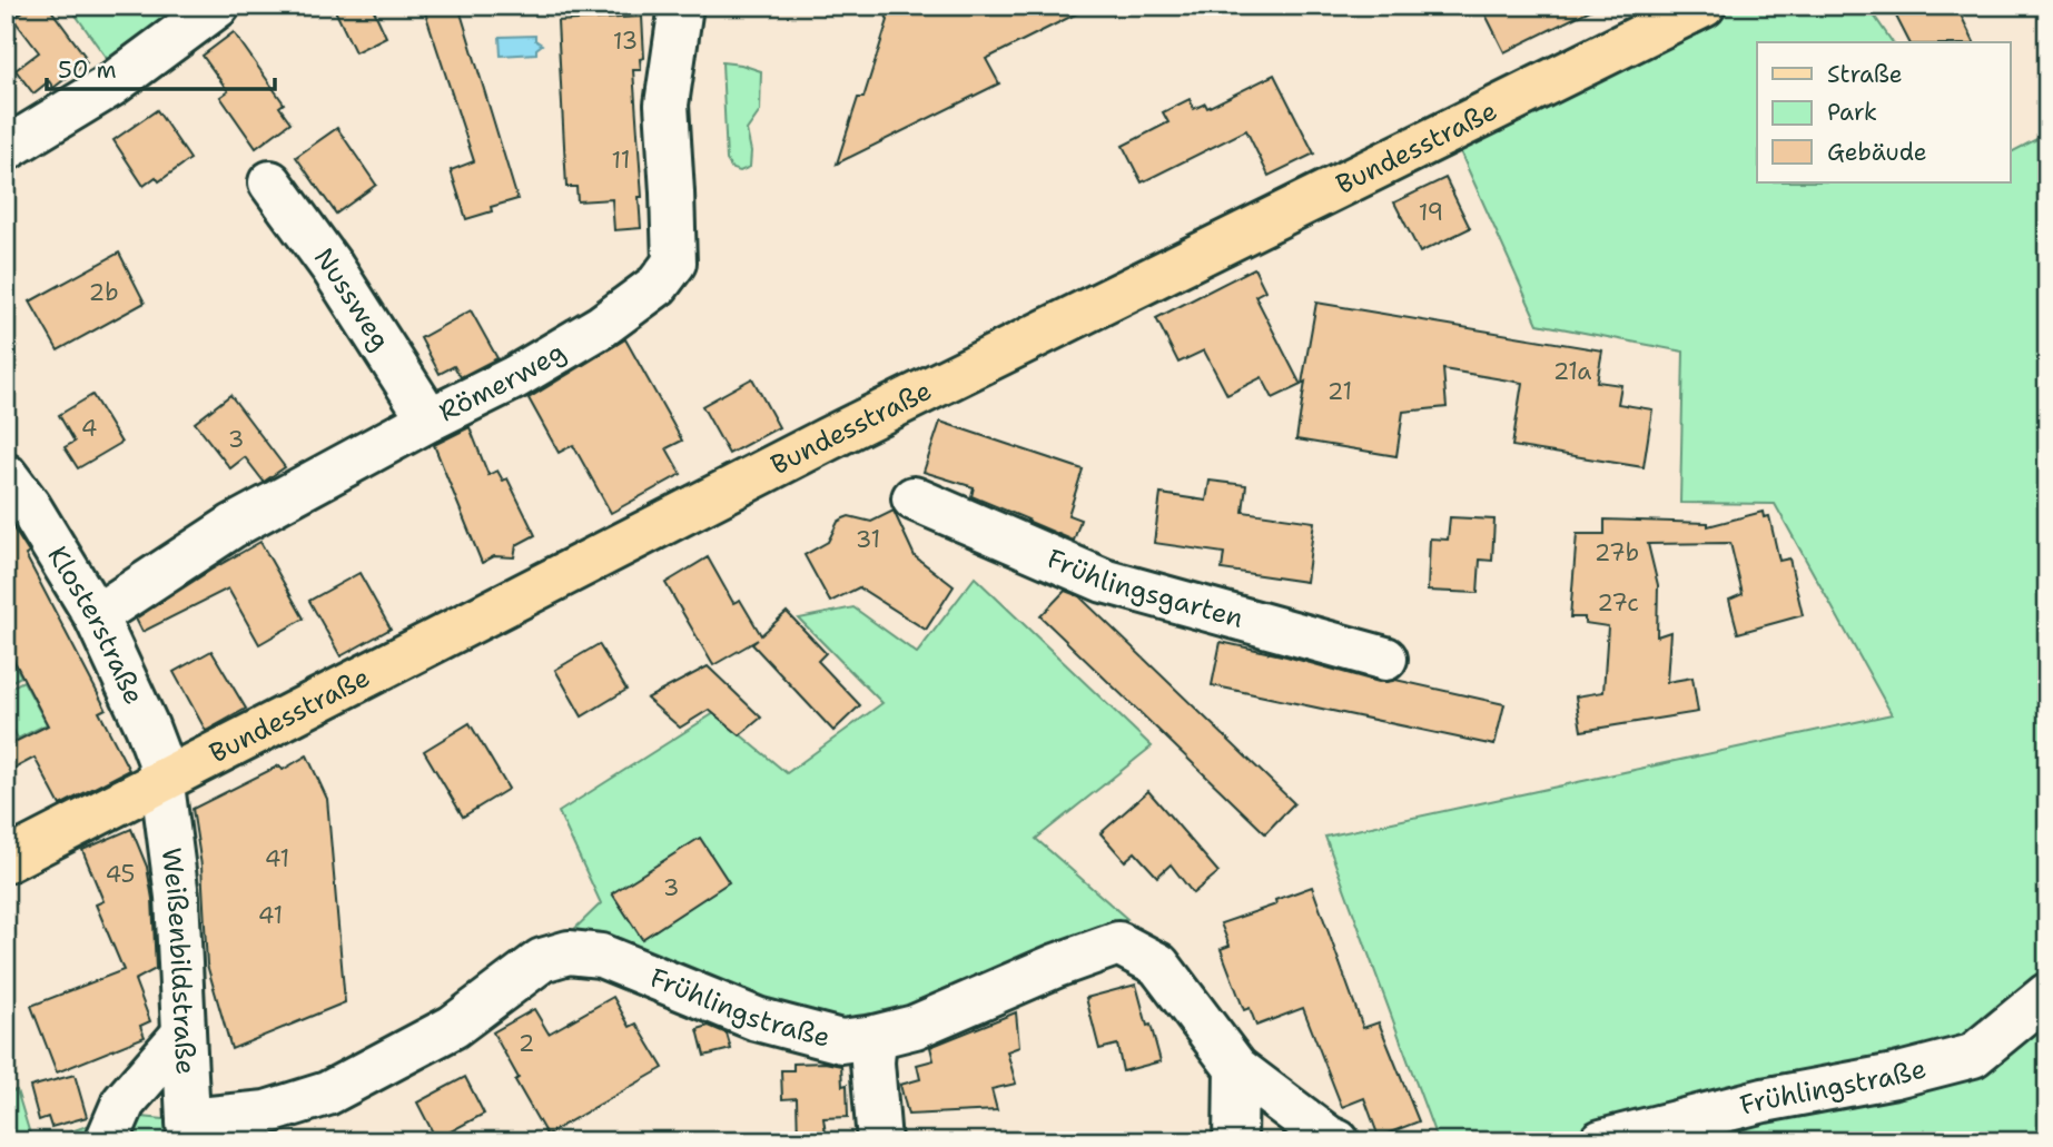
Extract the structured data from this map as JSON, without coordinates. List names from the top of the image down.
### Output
{
  "streets": {
    "main road": ["Bundesstraße"],
    "street": [
      "Nussweg",
      "Römerweg",
      "Frühlingsgarten",
      "Klosterstraße",
      "Weißenbildstraße",
      "Frühlingstraße"
    ]
  },
  "crossings": [
    ["Bundesstraße", "Klosterstraße"],
    ["Bundesstraße", "Weißenbildstraße"],
    ["Nussweg", "Römerweg"],
    ["Römerweg", "Klosterstraße"],
    ["Klosterstraße", "Weißenbildstraße"],
    ["Weißenbildstraße", "Frühlingstraße"]
  ],
  "house_numbers": [
    "13",
    "11",
    "19",
    "2b",
    "21a",
    "21",
    "4",
    "3",
    "31",
    "27b",
    "27c",
    "41",
    "45",
    "3",
    "41",
    "2"
  ],
  "legend": ["Straße", "Park", "Gebäude"],
  "scale_bar": "50 m"
}
